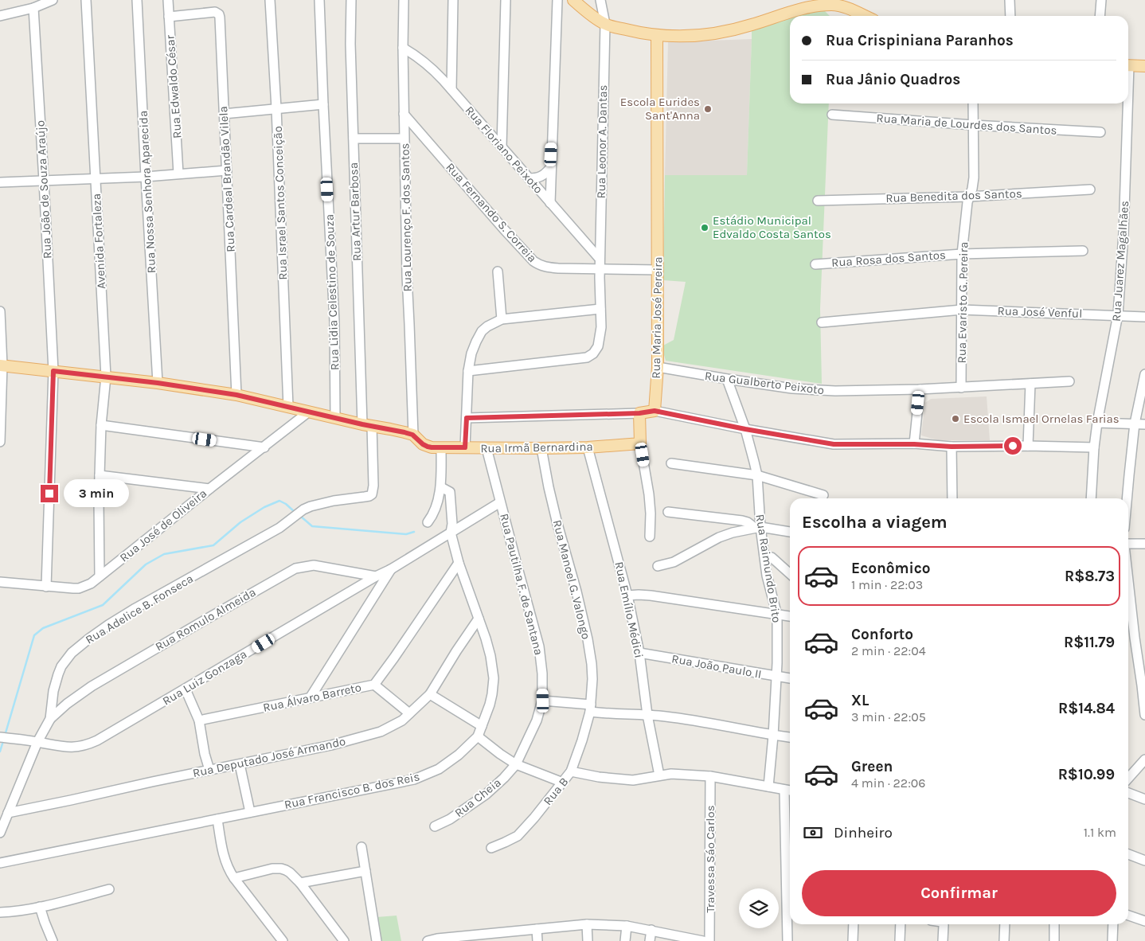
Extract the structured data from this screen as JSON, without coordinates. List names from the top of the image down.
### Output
{
  "streets": {
    "main road": ["Rua Maria José Pereira", "Rua Irmã Bernardina"],
    "street": [
      "Rua Edwaldo César",
      "Rua Maria de Lourdes dos Santos",
      "Rua Leonor A. Dantas",
      "Rua Floriano Peixoto",
      "Rua Cardeal Brandão Vilela",
      "Rua João de Souza Araújo",
      "Rua Nossa Senhora Aparecida",
      "Rua Benedita dos Santos",
      "Rua Israel Santos Conceição",
      "Rua Artur Barbosa",
      "Rua Fernando S. Correia",
      "Rua Lourenço F. dos Santos",
      "Avenida Fortaleza",
      "Rua Rosa dos Santos",
      "Rua Juarez Magalhães",
      "Rua Lidia Celestino de Souza",
      "Rua Evaristo G. Pereira",
      "Rua José Venful",
      "Rua Gualberto Peixoto",
      "Rua José de Oliveira",
      "Rua Raimundo Brito",
      "Rua Manoel G. Valongo",
      "Rua Pautilha F. de Santana",
      "Rua Adelice B. Fonseca",
      "Rua Emílio Médici",
      "Rua Romulo Almeida",
      "Rua João Paulo II",
      "Rua Luiz Gonzaga",
      "Rua Álvaro Barreto",
      "Rua Deputado José Armando",
      "Rua Francisco B. dos Reis",
      "Rua B",
      "Rua Cheia",
      "Travessa Sáo Carlos"
    ]
  },
  "crossings": [
    ["Rua Edwaldo César", "Rua Cardeal Brandão Vilela"],
    ["Rua Maria de Lourdes dos Santos", "Rua Evaristo G. Pereira"],
    ["Rua Leonor A. Dantas", "Rua Floriano Peixoto"],
    ["Rua Leonor A. Dantas", "Rua Fernando S. Correia"],
    ["Rua Floriano Peixoto", "Rua Lourenço F. dos Santos"],
    ["Rua João de Souza Araújo", "Rua José de Oliveira"],
    ["Rua Benedita dos Santos", "Rua Evaristo G. Pereira"],
    ["Rua Artur Barbosa", "Rua Adelice B. Fonseca"],
    ["Rua Fernando S. Correia", "Rua Lourenço F. dos Santos"],
    ["Rua Fernando S. Correia", "Rua Maria José Pereira"],
    ["Rua Lourenço F. dos Santos", "Rua Irmã Bernardina"],
    ["Avenida Fortaleza", "Rua José de Oliveira"],
    ["Rua Rosa dos Santos", "Rua Evaristo G. Pereira"],
    ["Rua Juarez Magalhães", "Rua José Venful"],
    ["Rua Evaristo G. Pereira", "Rua José Venful"],
    ["Rua Evaristo G. Pereira", "Rua Gualberto Peixoto"],
    ["Rua Maria José Pereira", "Rua Gualberto Peixoto"],
    ["Rua Gualberto Peixoto", "Rua Raimundo Brito"],
    ["Rua Irmã Bernardina", "Rua Manoel G. Valongo"],
    ["Rua Irmã Bernardina", "Rua Pautilha F. de Santana"],
    ["Rua Irmã Bernardina", "Rua Emílio Médici"],
    ["Rua Raimundo Brito", "Rua João Paulo II"],
    ["Rua Manoel G. Valongo", "Rua B"],
    ["Rua Pautilha F. de Santana", "Rua Luiz Gonzaga"],
    ["Rua Pautilha F. de Santana", "Rua Cheia"],
    ["Rua Adelice B. Fonseca", "Rua Romulo Almeida"],
    ["Rua Adelice B. Fonseca", "Rua Luiz Gonzaga"],
    ["Rua Adelice B. Fonseca", "Rua Deputado José Armando"],
    ["Rua Emílio Médici", "Rua João Paulo II"],
    ["Rua Romulo Almeida", "Rua Luiz Gonzaga"],
    ["Rua Luiz Gonzaga", "Rua Francisco B. dos Reis"],
    ["Rua Álvaro Barreto", "Rua Francisco B. dos Reis"],
    ["Rua Deputado José Armando", "Rua Francisco B. dos Reis"]
  ],
  "places": ["Escola Eurides Sant'Anna", "Estádio Municipal Edvaldo Costa Santos", "Escola Ismael Ornelas Farias"],
  "page": {
    "banner": ["Rua Crispiniana Paranhos", "Rua Jânio Quadros"],
    "bubble": "3 min",
    "heading": "Escolha a viagem",
    "list": [
      {
        "name": "Econômico",
        "note": "1 min · 22:03",
        "value": "R$8.73"
      },
      {
        "name": "Conforto",
        "note": "2 min · 22:04",
        "value": "R$11.79"
      },
      {
        "name": "XL",
        "note": "3 min · 22:05",
        "value": "R$14.84"
      },
      {
        "name": "Green",
        "note": "4 min · 22:06",
        "value": "R$10.99"
      }
    ],
    "pay": ["Dinheiro", "1.1 km"],
    "buttons": "Confirmar"
  }
}
